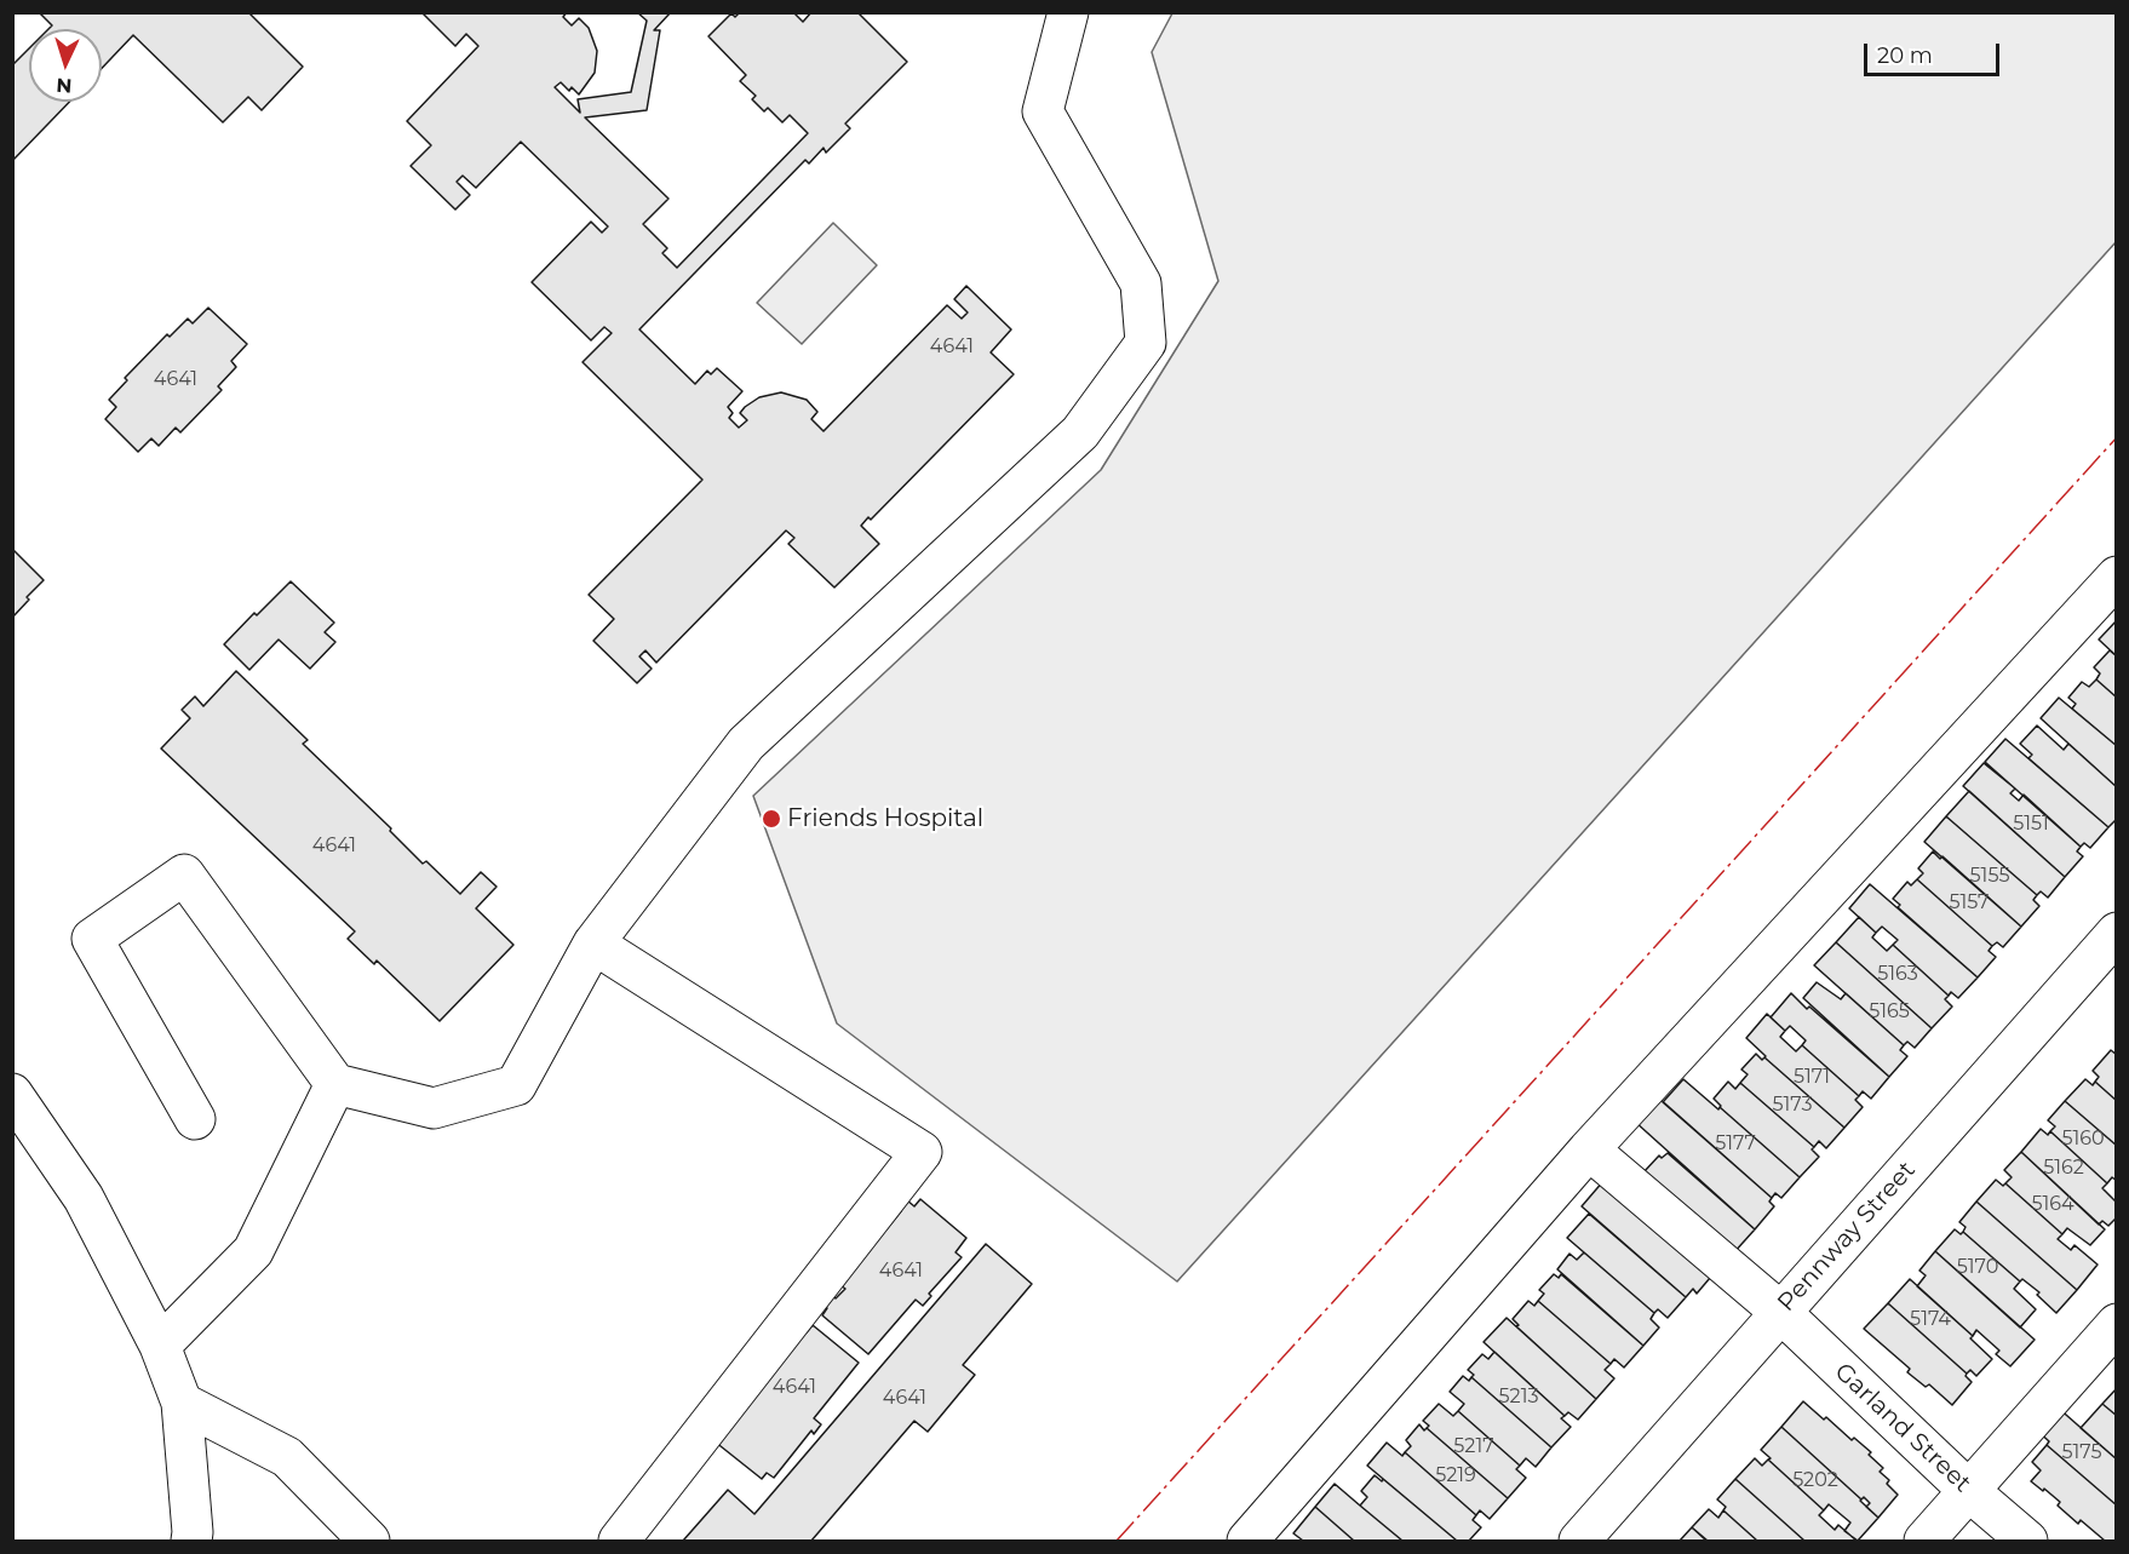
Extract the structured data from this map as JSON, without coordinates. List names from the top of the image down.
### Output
{
  "streets": {
    "street": ["Pennway Street", "Garland Street"]
  },
  "crossings": [
    ["Pennway Street", "Garland Street"]
  ],
  "places": ["Friends Hospital"],
  "house_numbers": [
    "4641",
    "4641",
    "5151",
    "4641",
    "5155",
    "5157",
    "5163",
    "5165",
    "5171",
    "5173",
    "5160",
    "5177",
    "5162",
    "5164",
    "5170",
    "4641",
    "5174",
    "4641",
    "5213",
    "4641",
    "5217",
    "5175",
    "5219",
    "5202"
  ],
  "scale_bar": "20 m",
  "north": "bottom"
}
